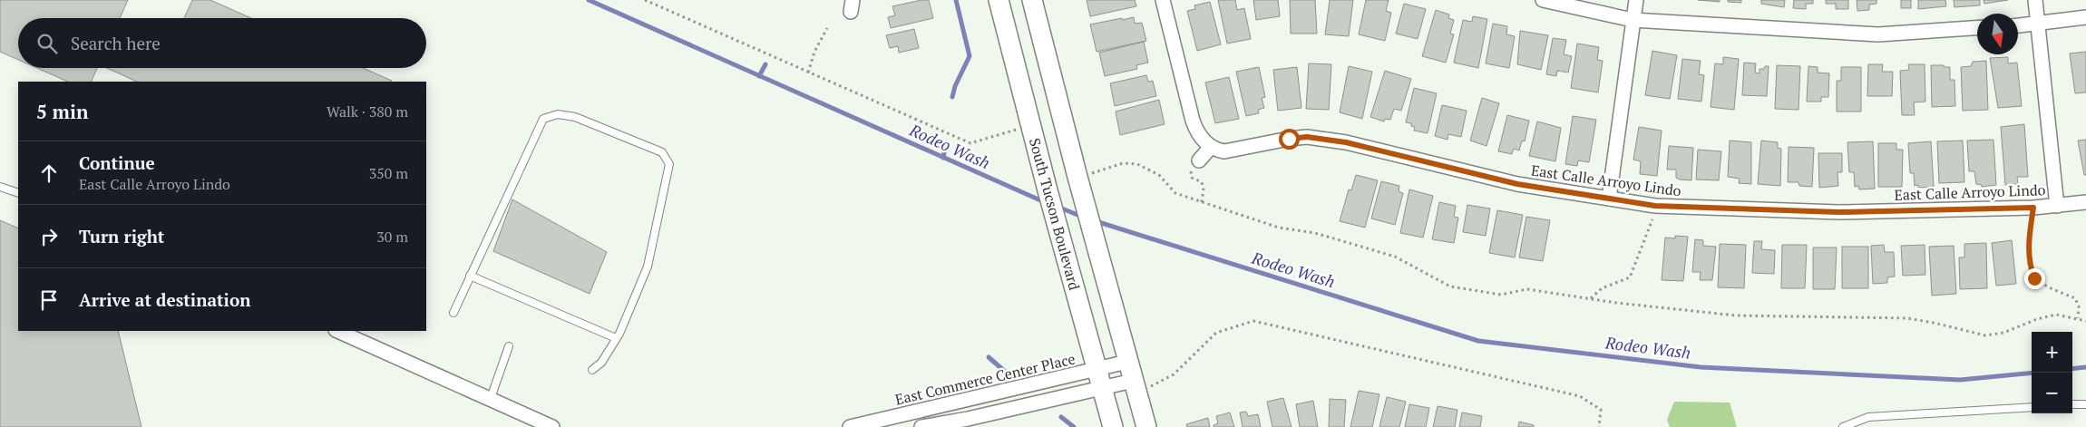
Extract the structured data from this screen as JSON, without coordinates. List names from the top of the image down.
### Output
{
  "streets": {
    "main road": ["South Tucson Boulevard"],
    "street": ["East Calle Arroyo Lindo", "East Commerce Center Place"]
  },
  "crossings": [
    ["South Tucson Boulevard", "East Commerce Center Place"]
  ],
  "water": ["Rodeo Wash"],
  "north": "bottom",
  "page": {
    "search": "Search here",
    "heading": ["5 min", "Walk · 380 m"],
    "list": [
      ["Continue", "East Calle Arroyo Lindo", "350 m"],
      ["Turn right", "30 m"],
      "Arrive at destination"
    ],
    "map_buttons": ["+", "−"]
  }
}
